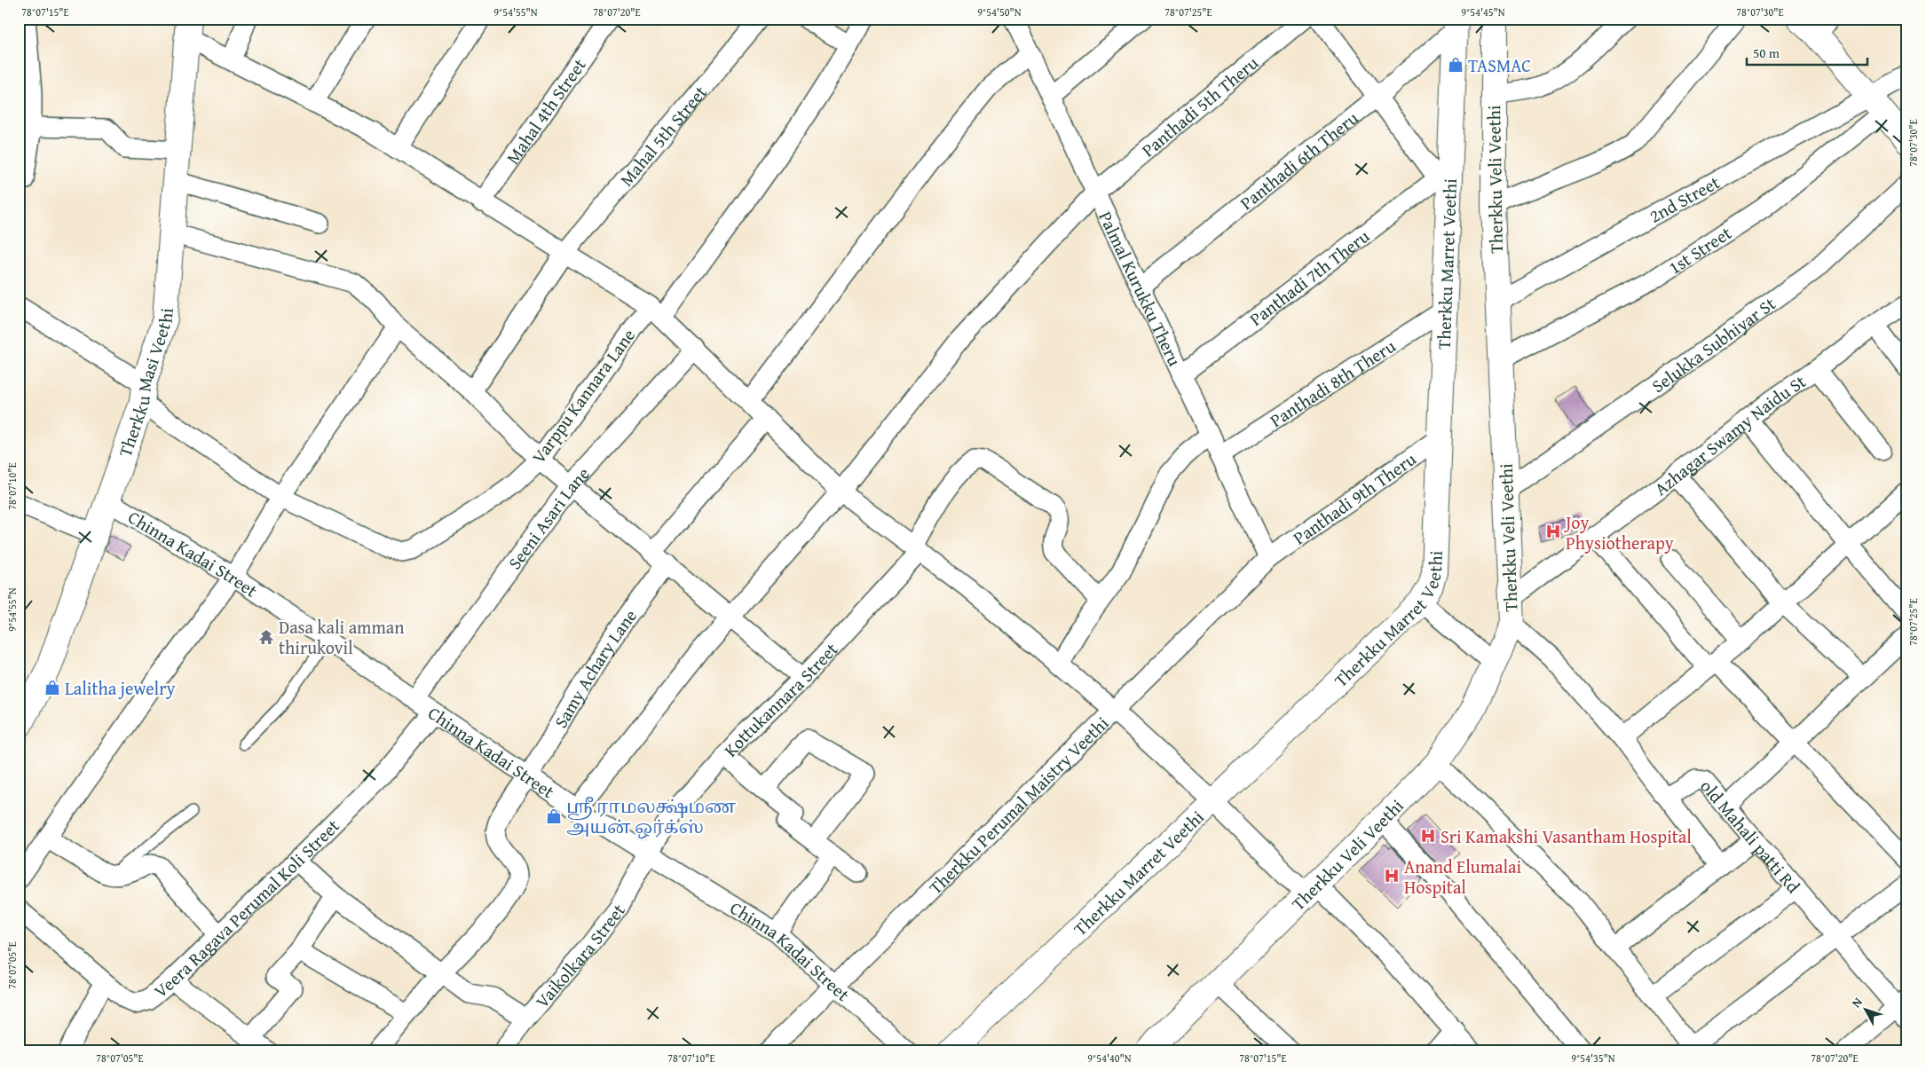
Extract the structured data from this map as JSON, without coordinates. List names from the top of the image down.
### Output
{
  "streets": {
    "main road": ["Therkku Veli Veethi", "Therkku Marret Veethi", "Therkku Masi Veethi"],
    "street": [
      "Panthadi 5th Theru",
      "Mahal 4th Street",
      "Mahal 5th Street",
      "Panthadi 6th Theru",
      "2nd Street",
      "1st Street",
      "Panthadi 7th Theru",
      "Palmal Kurukku Theru",
      "Selukka Subhiyar St",
      "Panthadi 8th Theru",
      "Varppu Kannara Lane",
      "Azhagar Swamy Naidu St",
      "Panthadi 9th Theru",
      "Seeni Asari Lane",
      "Chinna Kadai Street",
      "Samy Achary Lane",
      "Kottukannara Street",
      "Therkku Perumal Maistry Veethi",
      "old Mahali patti Rd",
      "Veera Ragava Perumal Koli Street",
      "Vaikolkara Street"
    ]
  },
  "crossings": [
    ["Panthadi 5th Theru", "Palmal Kurukku Theru"],
    ["Panthadi 5th Theru", "Chinna Kadai Street"],
    ["Panthadi 6th Theru", "Therkku Marret Veethi"],
    ["Panthadi 6th Theru", "Palmal Kurukku Theru"],
    ["Therkku Veli Veethi", "2nd Street"],
    ["Therkku Veli Veethi", "1st Street"],
    ["Therkku Veli Veethi", "Selukka Subhiyar St"],
    ["Therkku Veli Veethi", "Azhagar Swamy Naidu St"],
    ["2nd Street", "1st Street"],
    ["Therkku Marret Veethi", "Panthadi 7th Theru"],
    ["Therkku Marret Veethi", "Panthadi 8th Theru"],
    ["Therkku Marret Veethi", "Panthadi 9th Theru"],
    ["Panthadi 7th Theru", "Palmal Kurukku Theru"],
    ["Palmal Kurukku Theru", "Panthadi 8th Theru"],
    ["Palmal Kurukku Theru", "Panthadi 9th Theru"],
    ["Palmal Kurukku Theru", "Therkku Perumal Maistry Veethi"],
    ["Therkku Masi Veethi", "Varppu Kannara Lane"],
    ["Therkku Masi Veethi", "Chinna Kadai Street"],
    ["Panthadi 9th Theru", "Therkku Perumal Maistry Veethi"],
    ["Seeni Asari Lane", "Chinna Kadai Street"],
    ["Chinna Kadai Street", "Samy Achary Lane"],
    ["Chinna Kadai Street", "Kottukannara Street"],
    ["Chinna Kadai Street", "Therkku Perumal Maistry Veethi"],
    ["Chinna Kadai Street", "Veera Ragava Perumal Koli Street"],
    ["Chinna Kadai Street", "Vaikolkara Street"],
    ["Kottukannara Street", "Vaikolkara Street"]
  ],
  "places": {
    "shop": ["TASMAC", "Lalitha jewelry", "ஶ்ரீ ராமலக்ஷ்மண அயன் ஒர்க்ஸ்"],
    "hospital": ["Joy Physiotherapy", "Sri Kamakshi Vasantham Hospital", "Anand Elumalai Hospital"],
    "temple": ["Dasa kali amman thirukovil"]
  },
  "scale_bar": "50 m",
  "north": "top left",
  "coordinates": [
    "78°07'15\"E",
    "9°54'55\"N",
    "78°07'20\"E",
    "9°54'50\"N",
    "78°07'25\"E",
    "9°54'45\"N",
    "78°07'30\"E",
    "78°07'10\"E",
    "78°07'05\"E",
    "9°54'40\"N",
    "9°54'35\"N"
  ]
}
